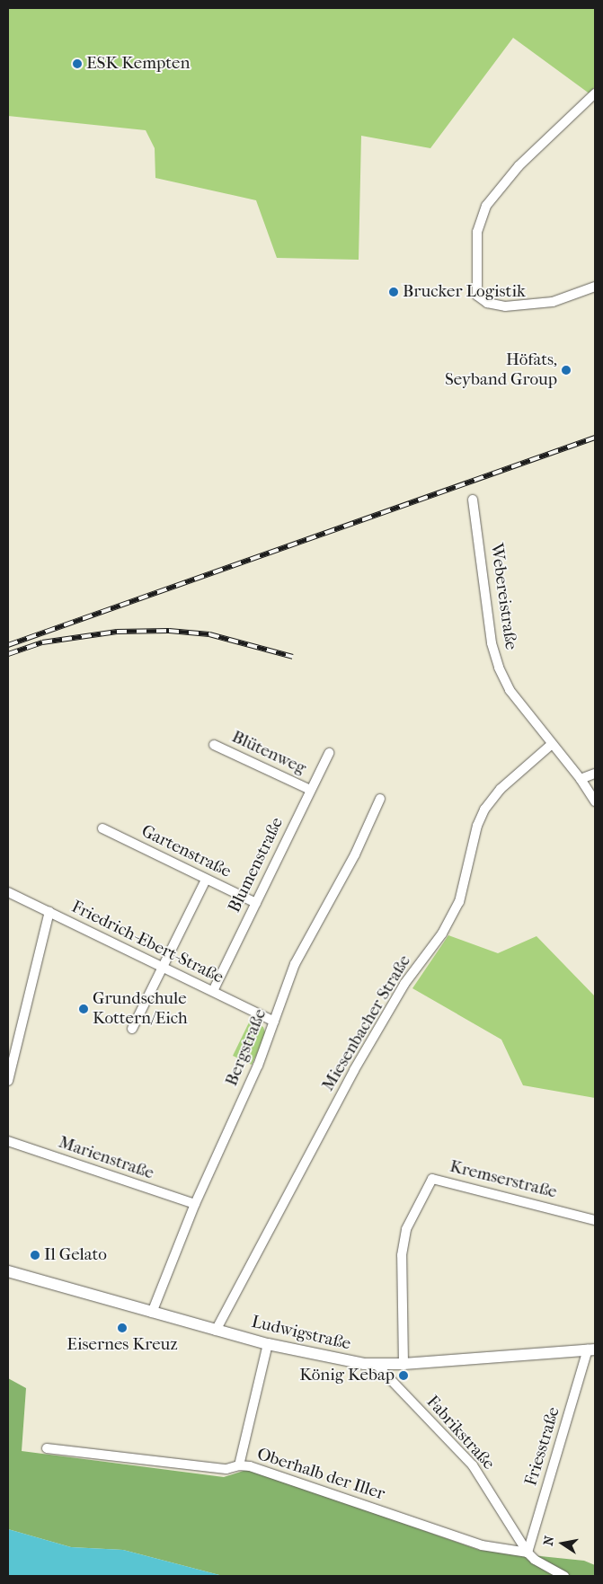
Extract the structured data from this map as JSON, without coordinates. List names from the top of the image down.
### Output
{
  "streets": {
    "street": [
      "Webereistraße",
      "Blütenweg",
      "Gartenstraße",
      "Blumenstraße",
      "Friedrich-Ebert-Straße",
      "Miesenbacher Straße",
      "Bergstraße",
      "Marienstraße",
      "Kremserstraße",
      "Ludwigstraße",
      "Fabrikstraße",
      "Friesstraße",
      "Oberhalb der Iller"
    ]
  },
  "crossings": [
    ["Webereistraße", "Miesenbacher Straße"],
    ["Blütenweg", "Blumenstraße"],
    ["Gartenstraße", "Blumenstraße"],
    ["Blumenstraße", "Friedrich-Ebert-Straße"],
    ["Friedrich-Ebert-Straße", "Bergstraße"],
    ["Miesenbacher Straße", "Ludwigstraße"],
    ["Bergstraße", "Marienstraße"],
    ["Bergstraße", "Ludwigstraße"],
    ["Kremserstraße", "Ludwigstraße"],
    ["Ludwigstraße", "Fabrikstraße"],
    ["Ludwigstraße", "Friesstraße"],
    ["Fabrikstraße", "Friesstraße"],
    ["Fabrikstraße", "Oberhalb der Iller"],
    ["Friesstraße", "Oberhalb der Iller"]
  ],
  "places": [
    "ESK Kempten",
    "Brucker Logistik",
    "Höfats, Seyband Group",
    "Grundschule Kottern/Eich",
    "Il Gelato",
    "Eisernes Kreuz",
    "König Kebap"
  ],
  "north": "left"
}
